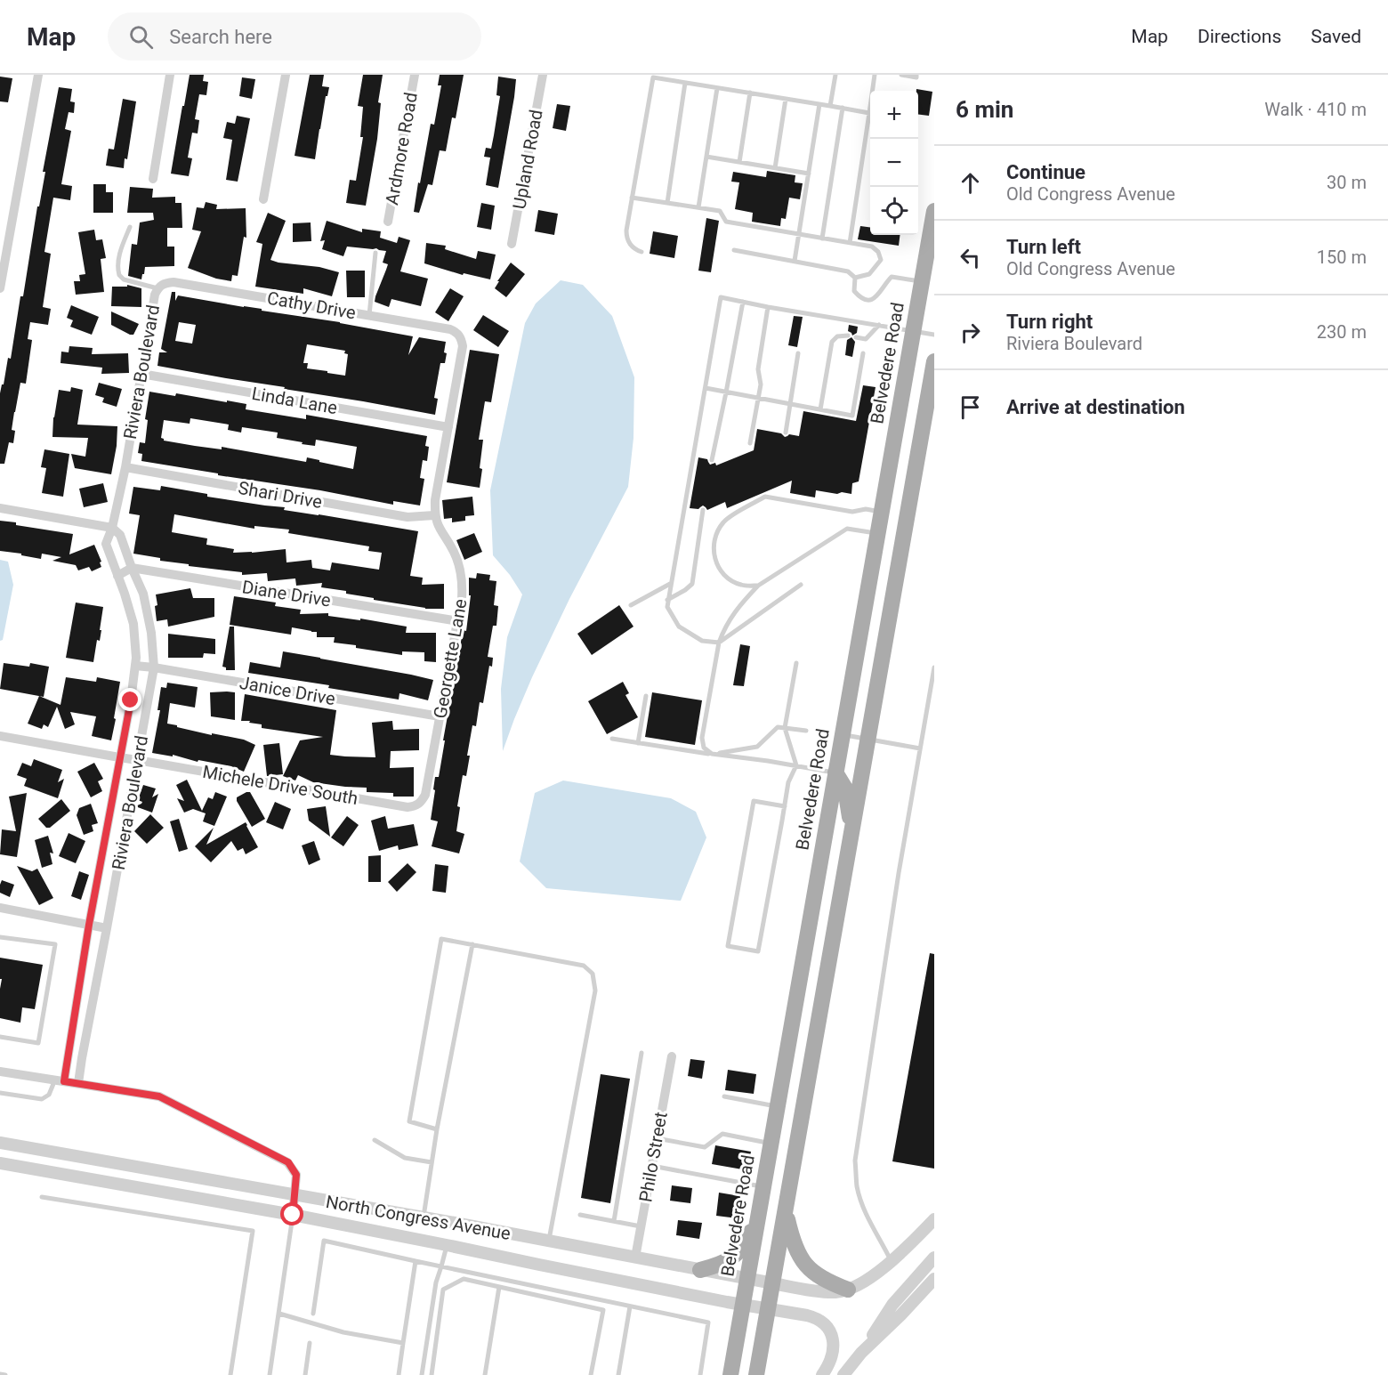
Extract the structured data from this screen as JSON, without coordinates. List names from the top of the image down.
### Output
{
  "streets": {
    "main road": ["Belvedere Road"],
    "street": [
      "Ardmore Road",
      "Upland Road",
      "Cathy Drive",
      "Riviera Boulevard",
      "Linda Lane",
      "Shari Drive",
      "Diane Drive",
      "Georgette Lane",
      "Janice Drive",
      "Michele Drive South",
      "Philo Street",
      "North Congress Avenue"
    ]
  },
  "crossings": [
    ["Cathy Drive", "Riviera Boulevard"],
    ["Cathy Drive", "Georgette Lane"],
    ["Belvedere Road", "North Congress Avenue"],
    ["Riviera Boulevard", "Linda Lane"],
    ["Riviera Boulevard", "Shari Drive"],
    ["Riviera Boulevard", "Diane Drive"],
    ["Riviera Boulevard", "Janice Drive"],
    ["Riviera Boulevard", "Michele Drive South"],
    ["Linda Lane", "Georgette Lane"],
    ["Shari Drive", "Georgette Lane"],
    ["Diane Drive", "Georgette Lane"],
    ["Georgette Lane", "Janice Drive"],
    ["Georgette Lane", "Michele Drive South"],
    ["Philo Street", "North Congress Avenue"]
  ],
  "page": {
    "header": "Map",
    "search": "Search here",
    "nav": ["Map", "Directions", "Saved"],
    "heading": ["6 min", "Walk · 410 m"],
    "map_buttons": ["+", "−"],
    "list": [
      ["Continue", "Old Congress Avenue", "30 m"],
      ["Turn left", "Old Congress Avenue", "150 m"],
      ["Turn right", "Riviera Boulevard", "230 m"],
      "Arrive at destination"
    ]
  }
}
